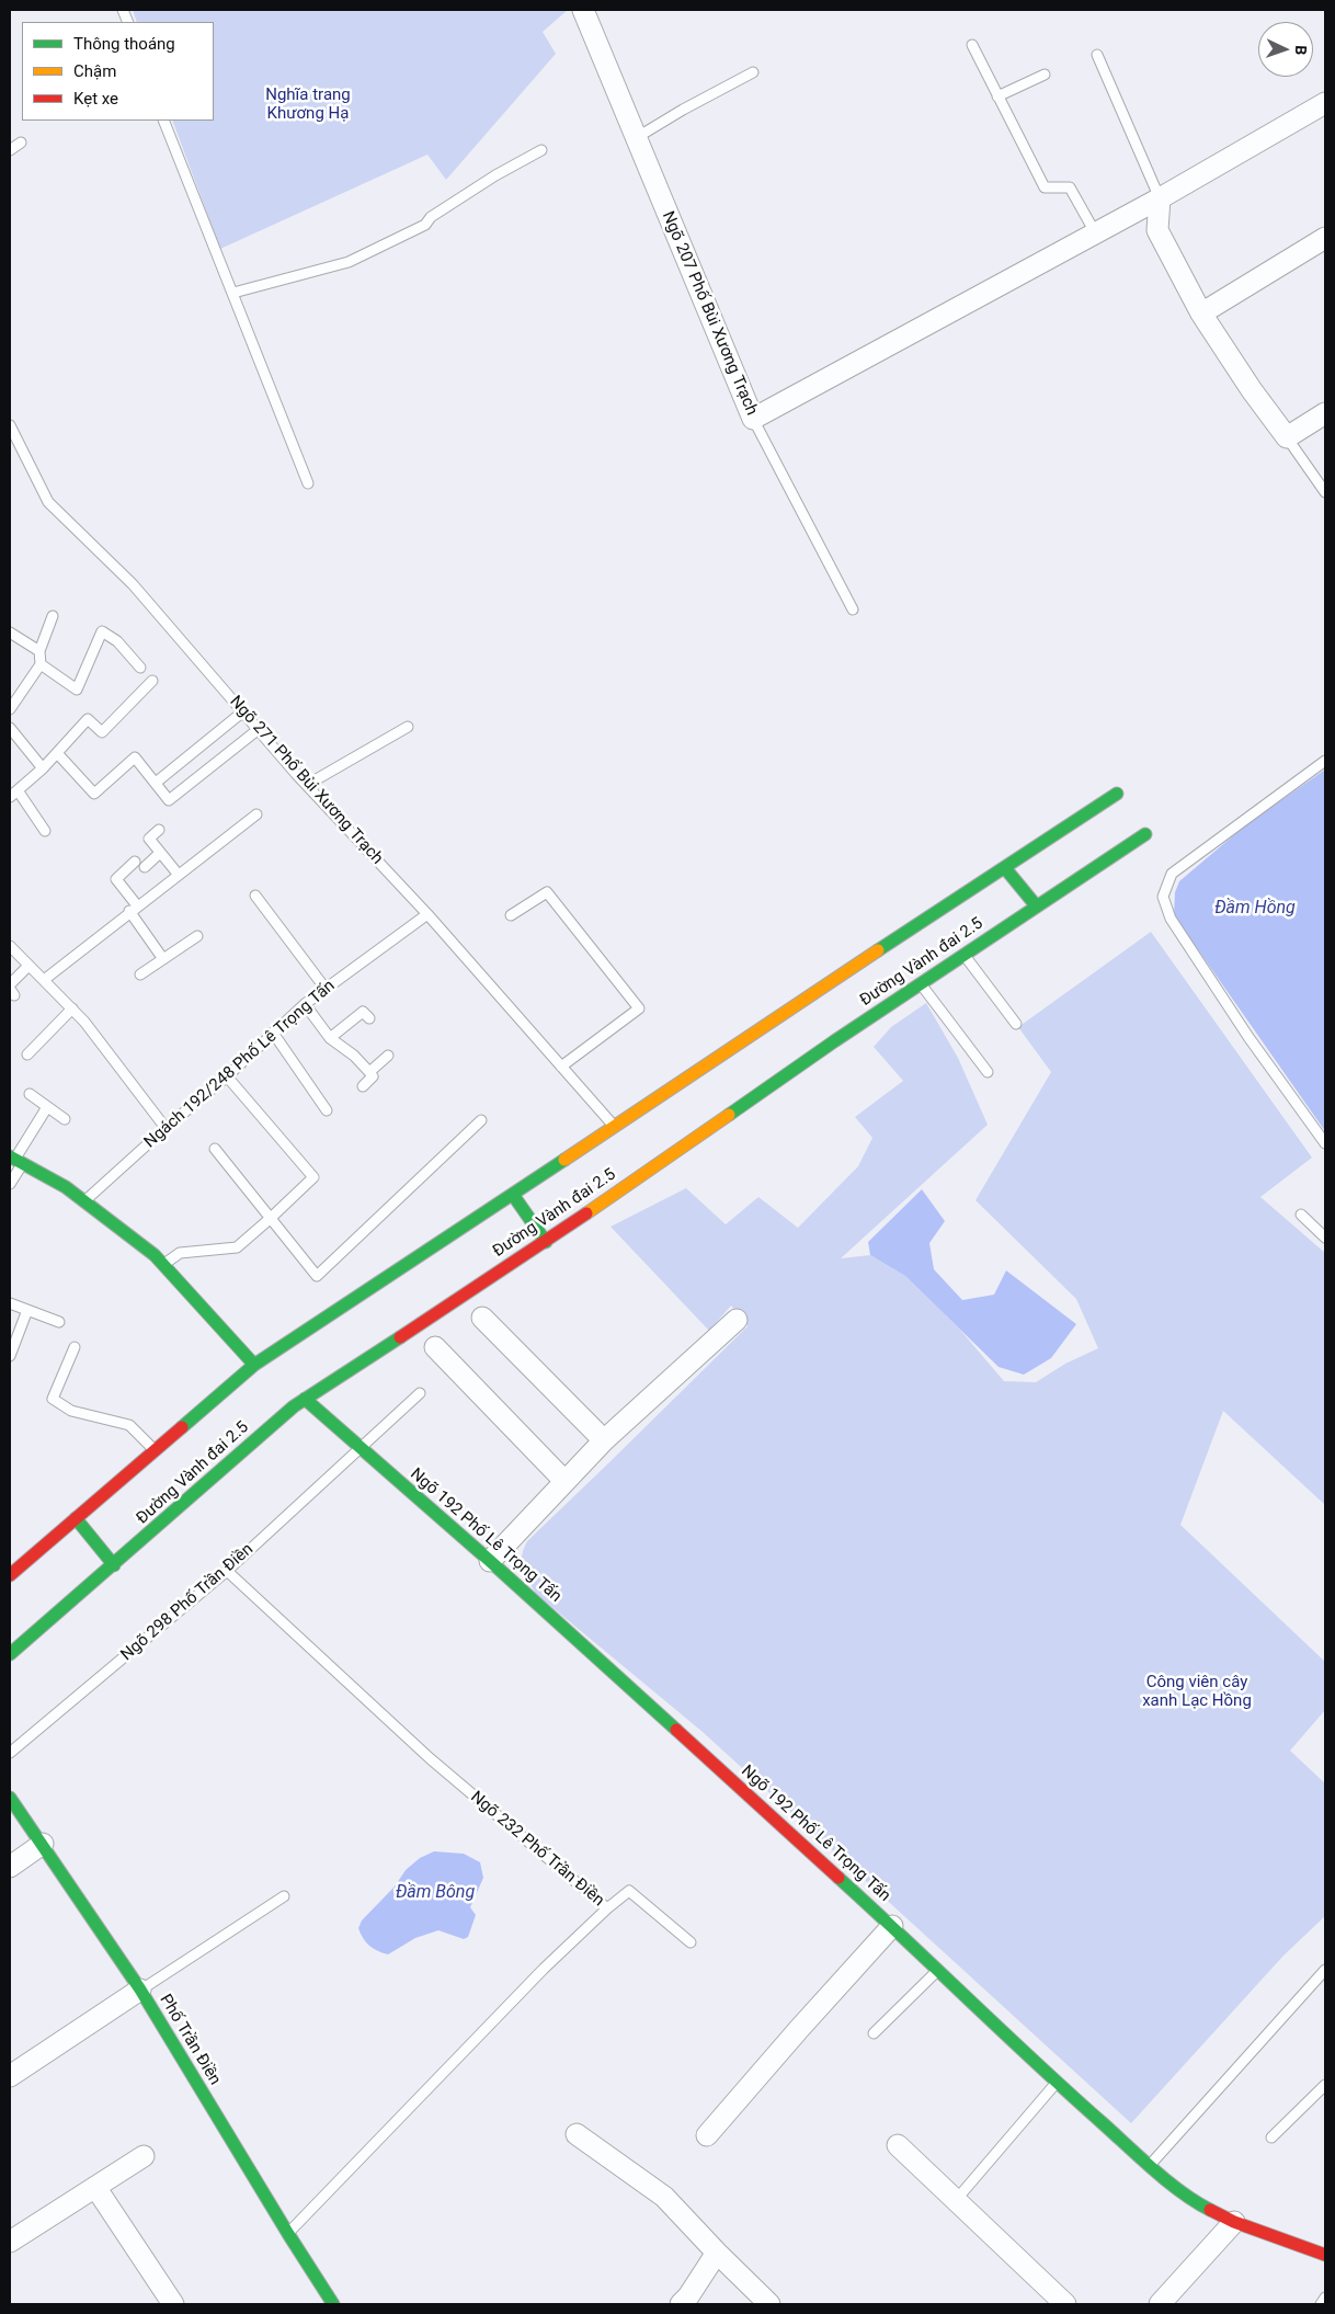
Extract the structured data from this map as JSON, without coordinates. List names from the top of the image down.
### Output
{
  "streets": {
    "main road": ["Đường Vành đai 2.5", "Ngõ 192 Phố Lê Trọng Tấn", "Phố Trần Điền"],
    "street": ["Ngõ 207 Phố Bùi Xương Trạch"],
    "lane": [
      "Ngõ 271 Phố Bùi Xương Trạch",
      "Ngách 192/248 Phố Lê Trọng Tấn",
      "Ngõ 298 Phố Trần Điền",
      "Ngõ 232 Phố Trần Điền"
    ]
  },
  "crossings": [
    ["Ngõ 271 Phố Bùi Xương Trạch", "Đường Vành đai 2.5"],
    ["Ngõ 271 Phố Bùi Xương Trạch", "Ngách 192/248 Phố Lê Trọng Tấn"],
    ["Đường Vành đai 2.5", "Ngõ 192 Phố Lê Trọng Tấn"],
    ["Ngõ 192 Phố Lê Trọng Tấn", "Ngõ 298 Phố Trần Điền"],
    ["Ngõ 298 Phố Trần Điền", "Ngõ 232 Phố Trần Điền"],
    ["Ngõ 232 Phố Trần Điền", "Phố Trần Điền"]
  ],
  "water": ["Đầm Hồng", "Đầm Bông"],
  "parks": ["Nghĩa trang Khương Hạ", "Công viên cây xanh Lạc Hồng"],
  "legend": ["Thông thoáng", "Chậm", "Kẹt xe"],
  "north": "right"
}
